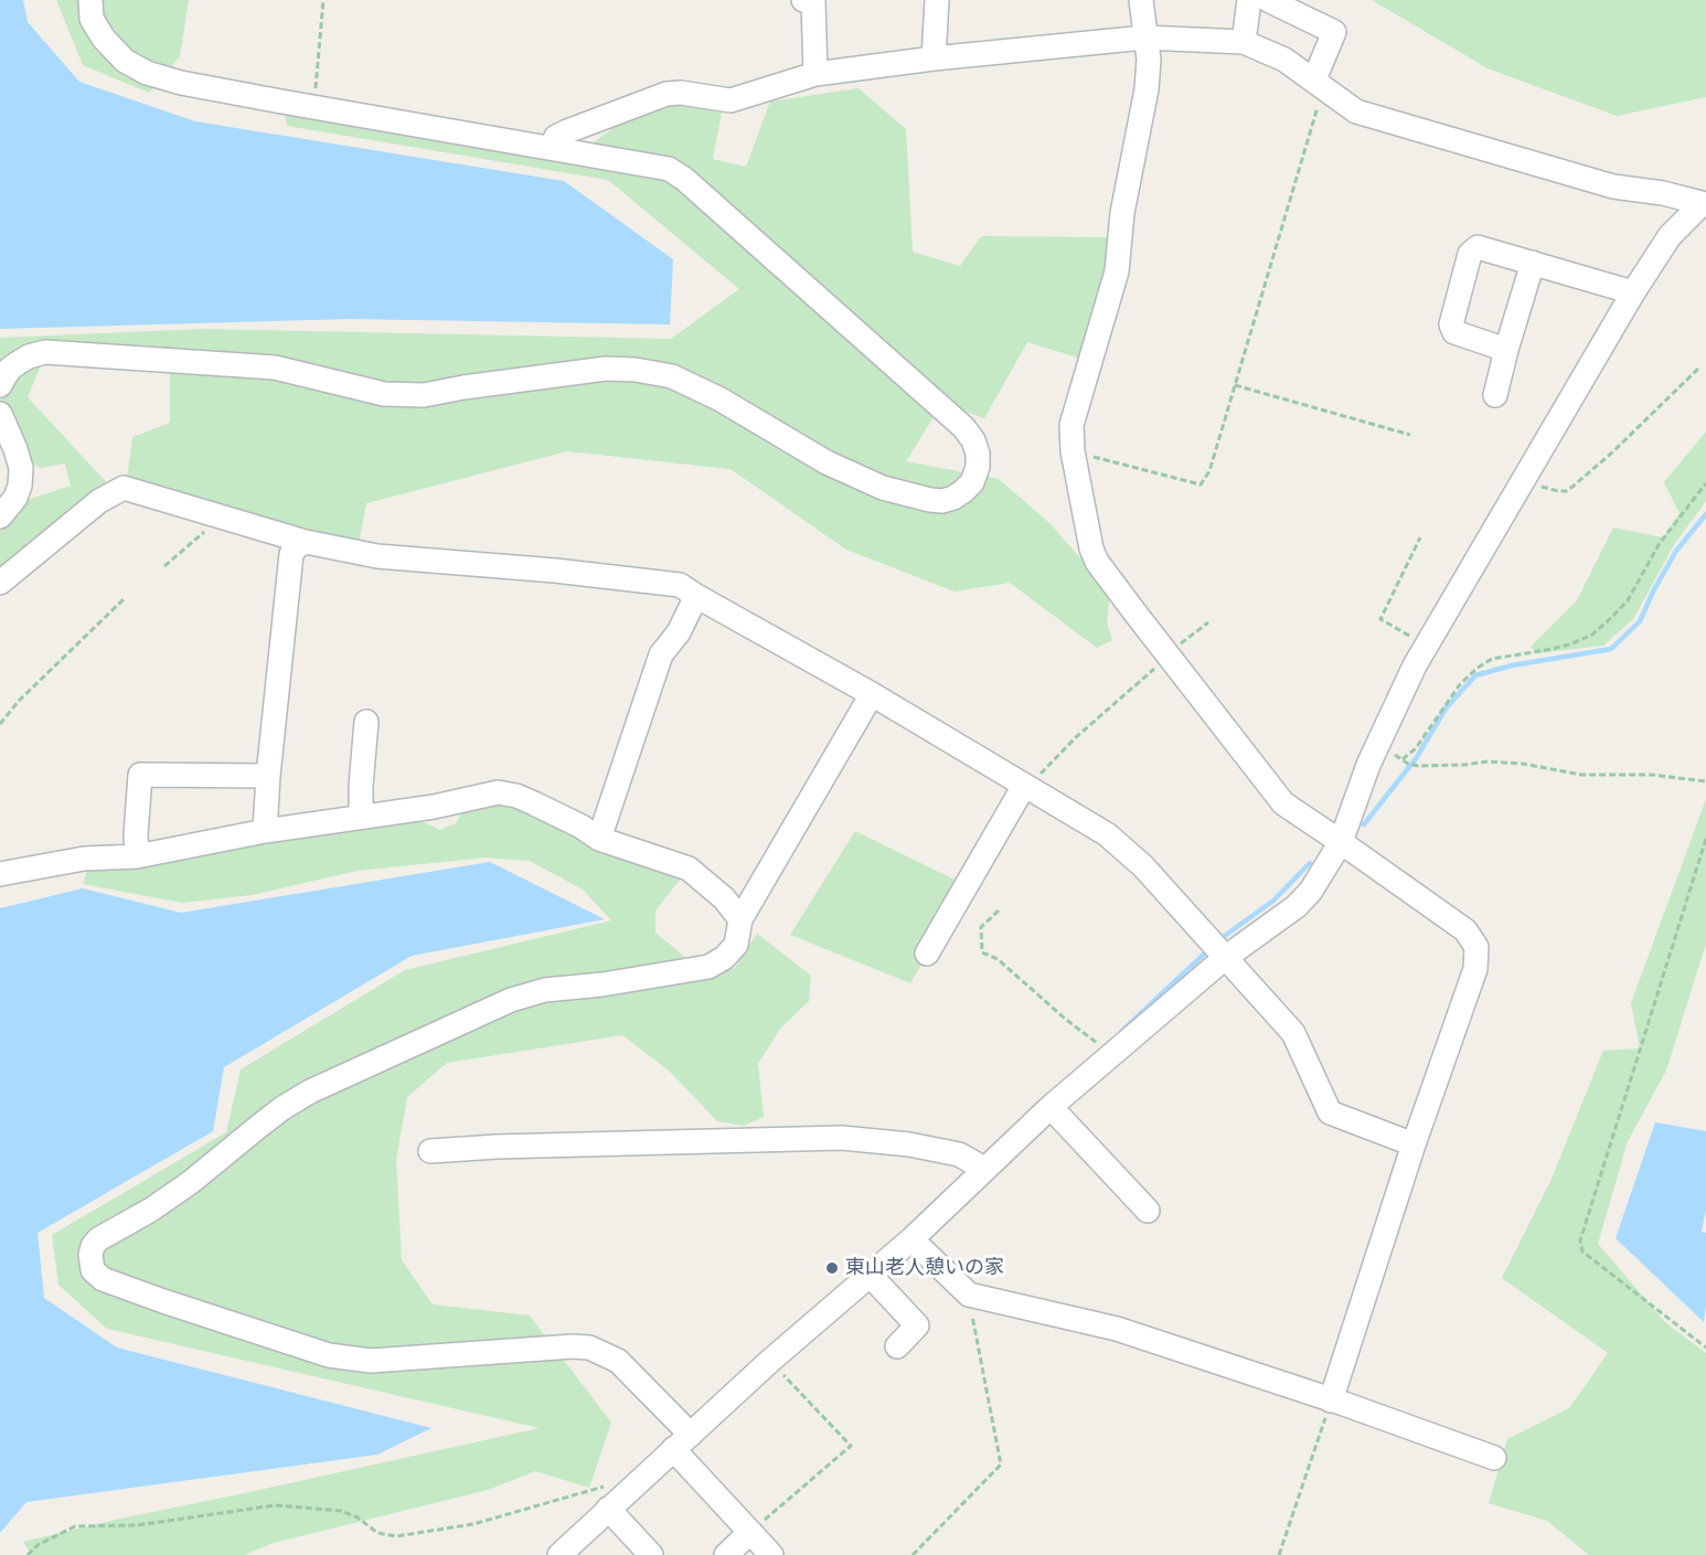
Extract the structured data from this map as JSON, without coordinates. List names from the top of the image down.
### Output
{
  "places": ["東山老人憩いの家"]
}
